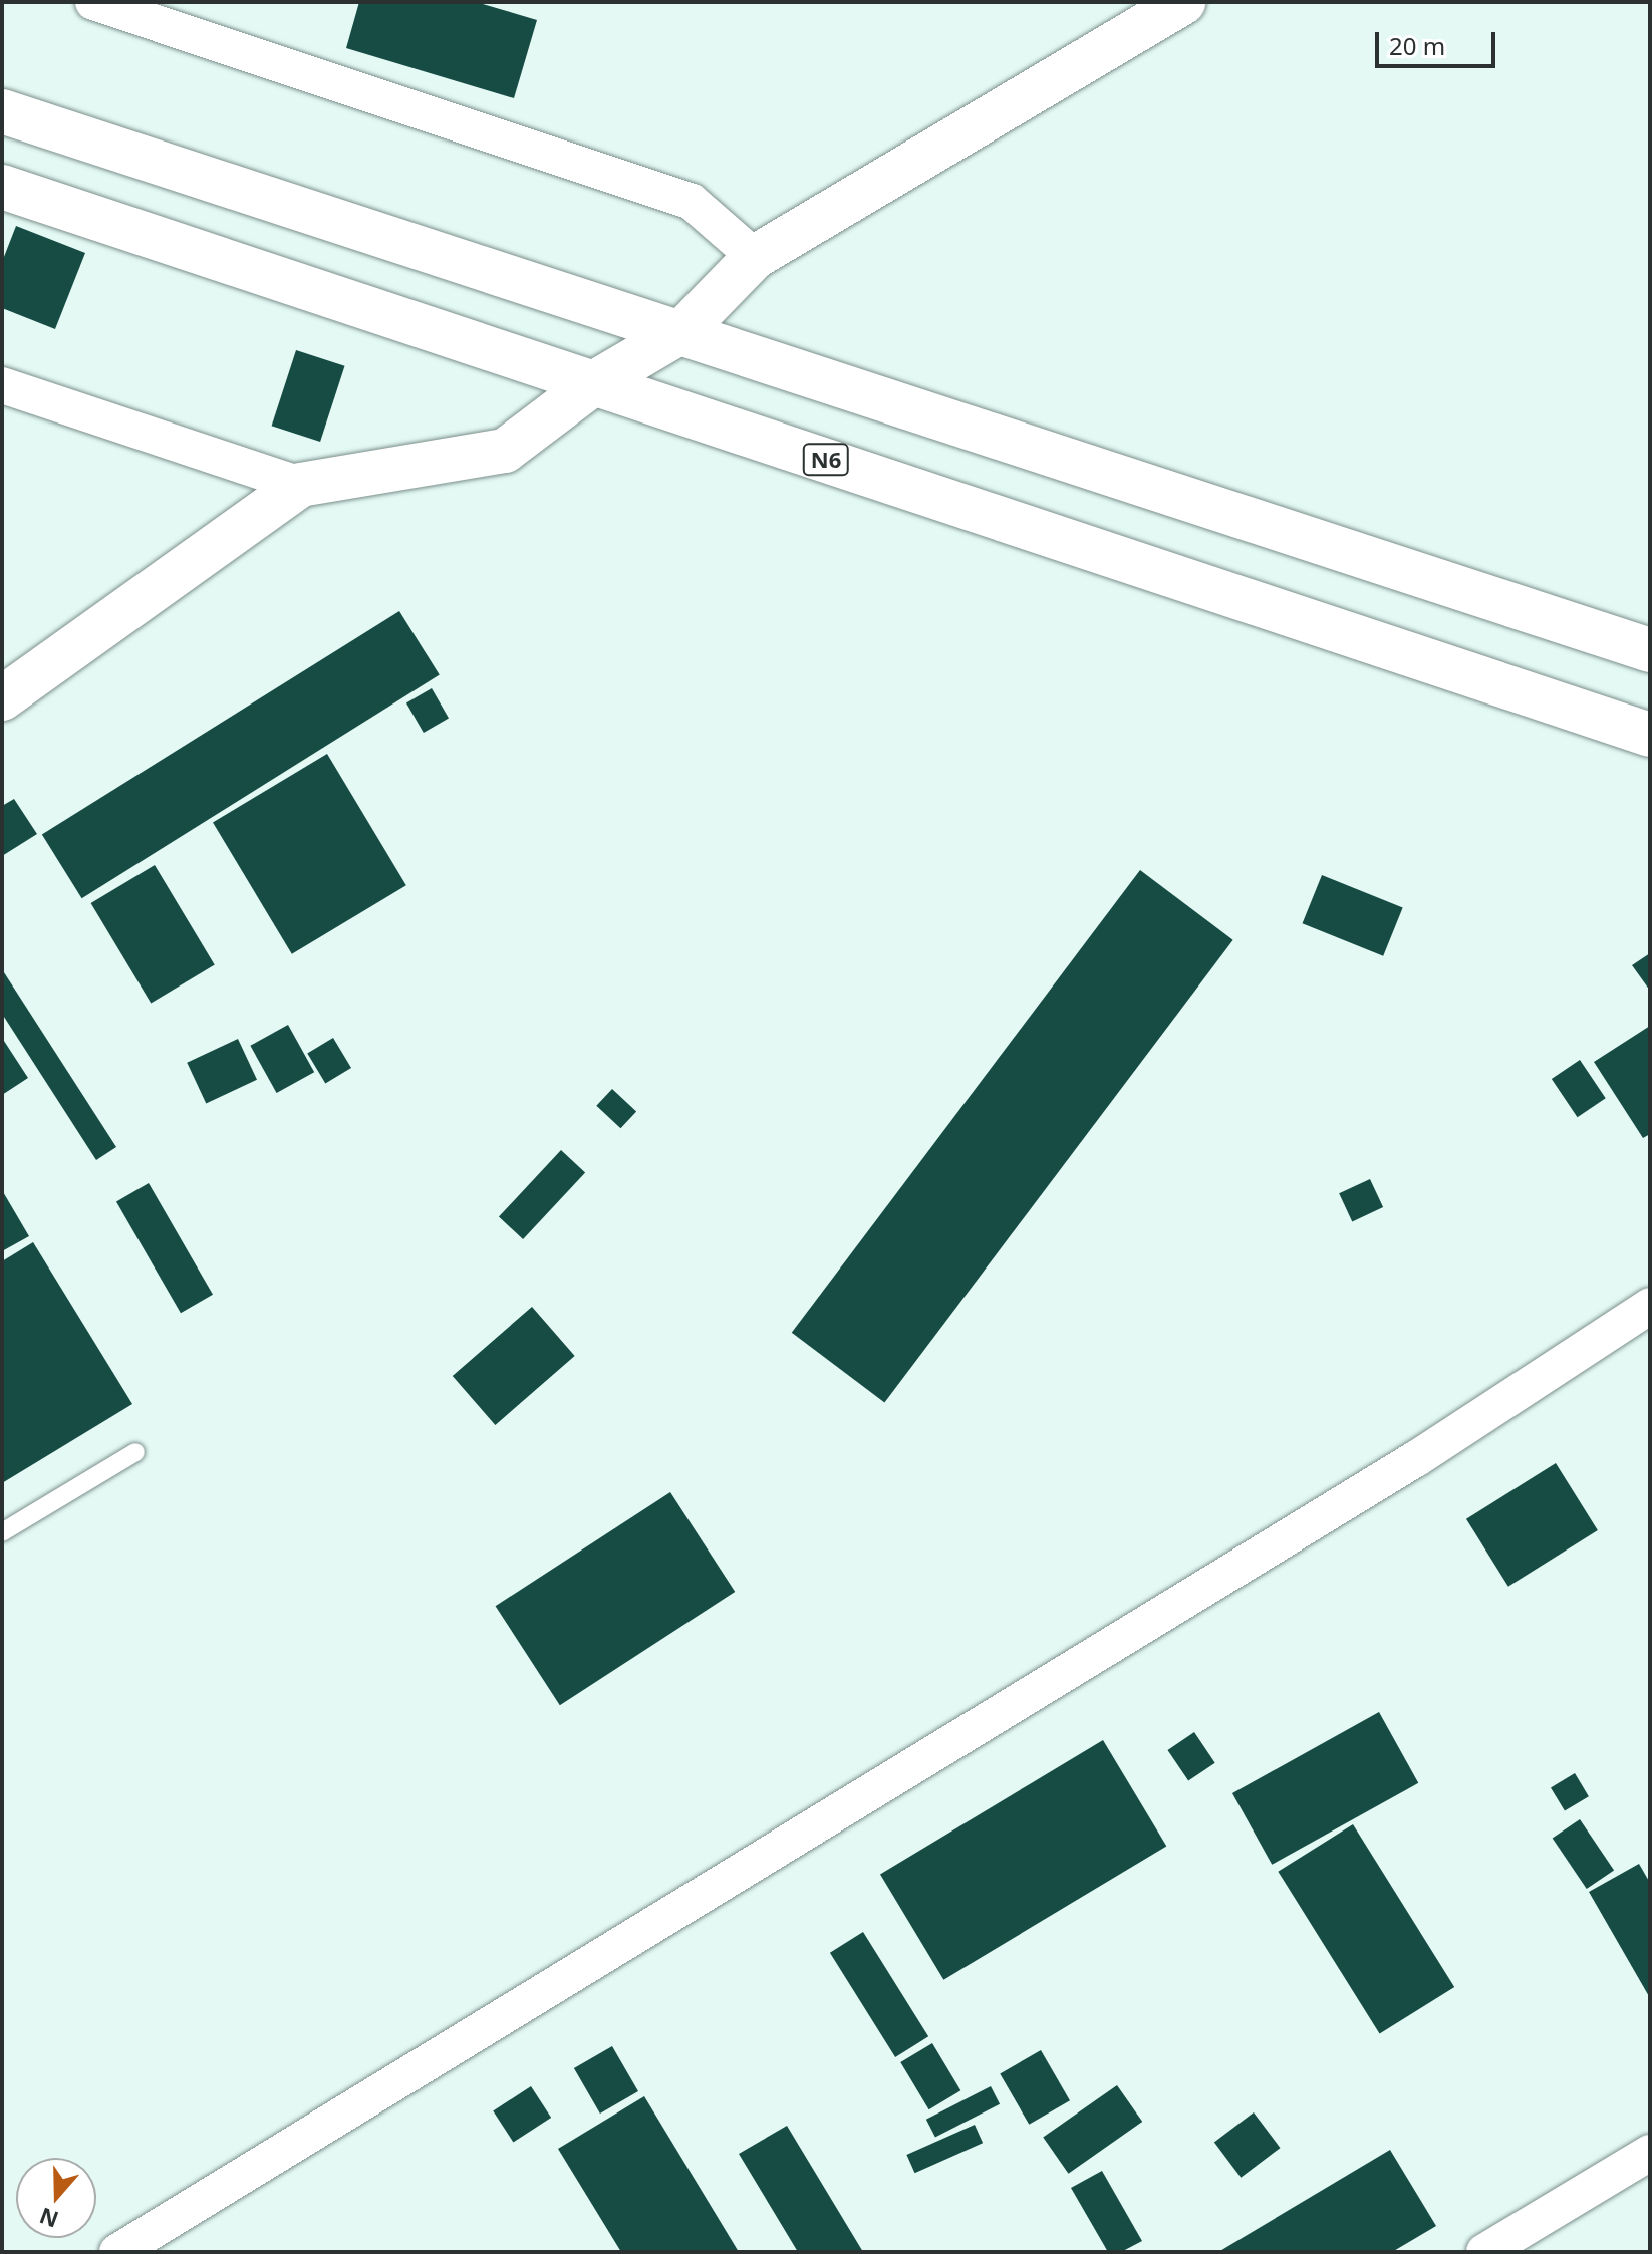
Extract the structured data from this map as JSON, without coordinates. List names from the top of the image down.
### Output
{
  "streets": {
    "main road": ["N6"]
  },
  "scale_bar": "20 m",
  "north": "bottom"
}
